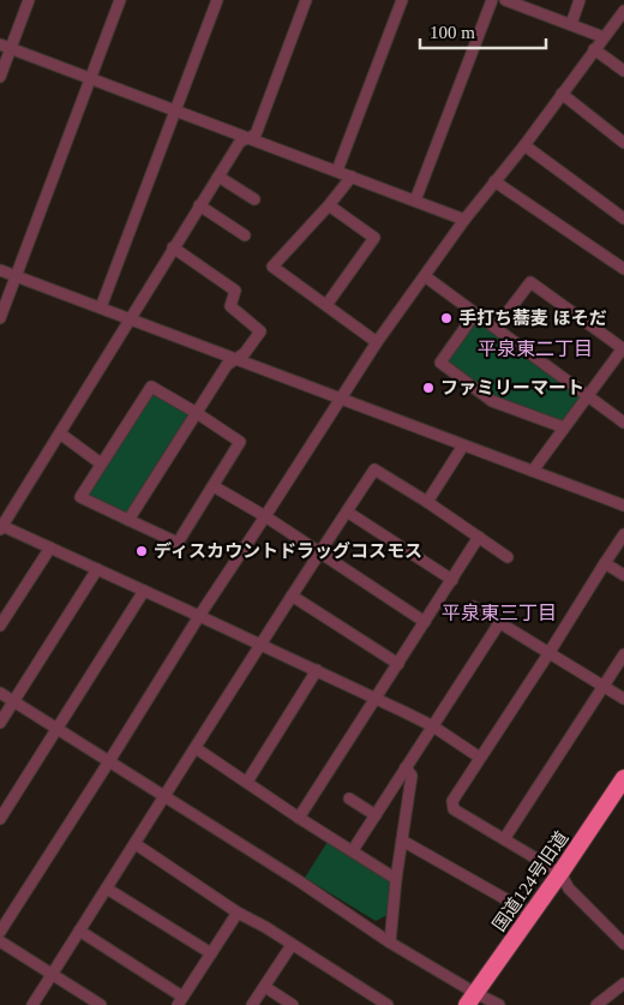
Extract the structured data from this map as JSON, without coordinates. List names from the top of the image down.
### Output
{
  "streets": {
    "highway": ["国道124号旧道"]
  },
  "districts": ["平泉東二丁目", "平泉東三丁目"],
  "places": ["手打ち蕎麦 ほそだ", "ファミリーマート", "ディスカウントドラッグコスモス"],
  "scale_bar": "100 m"
}
